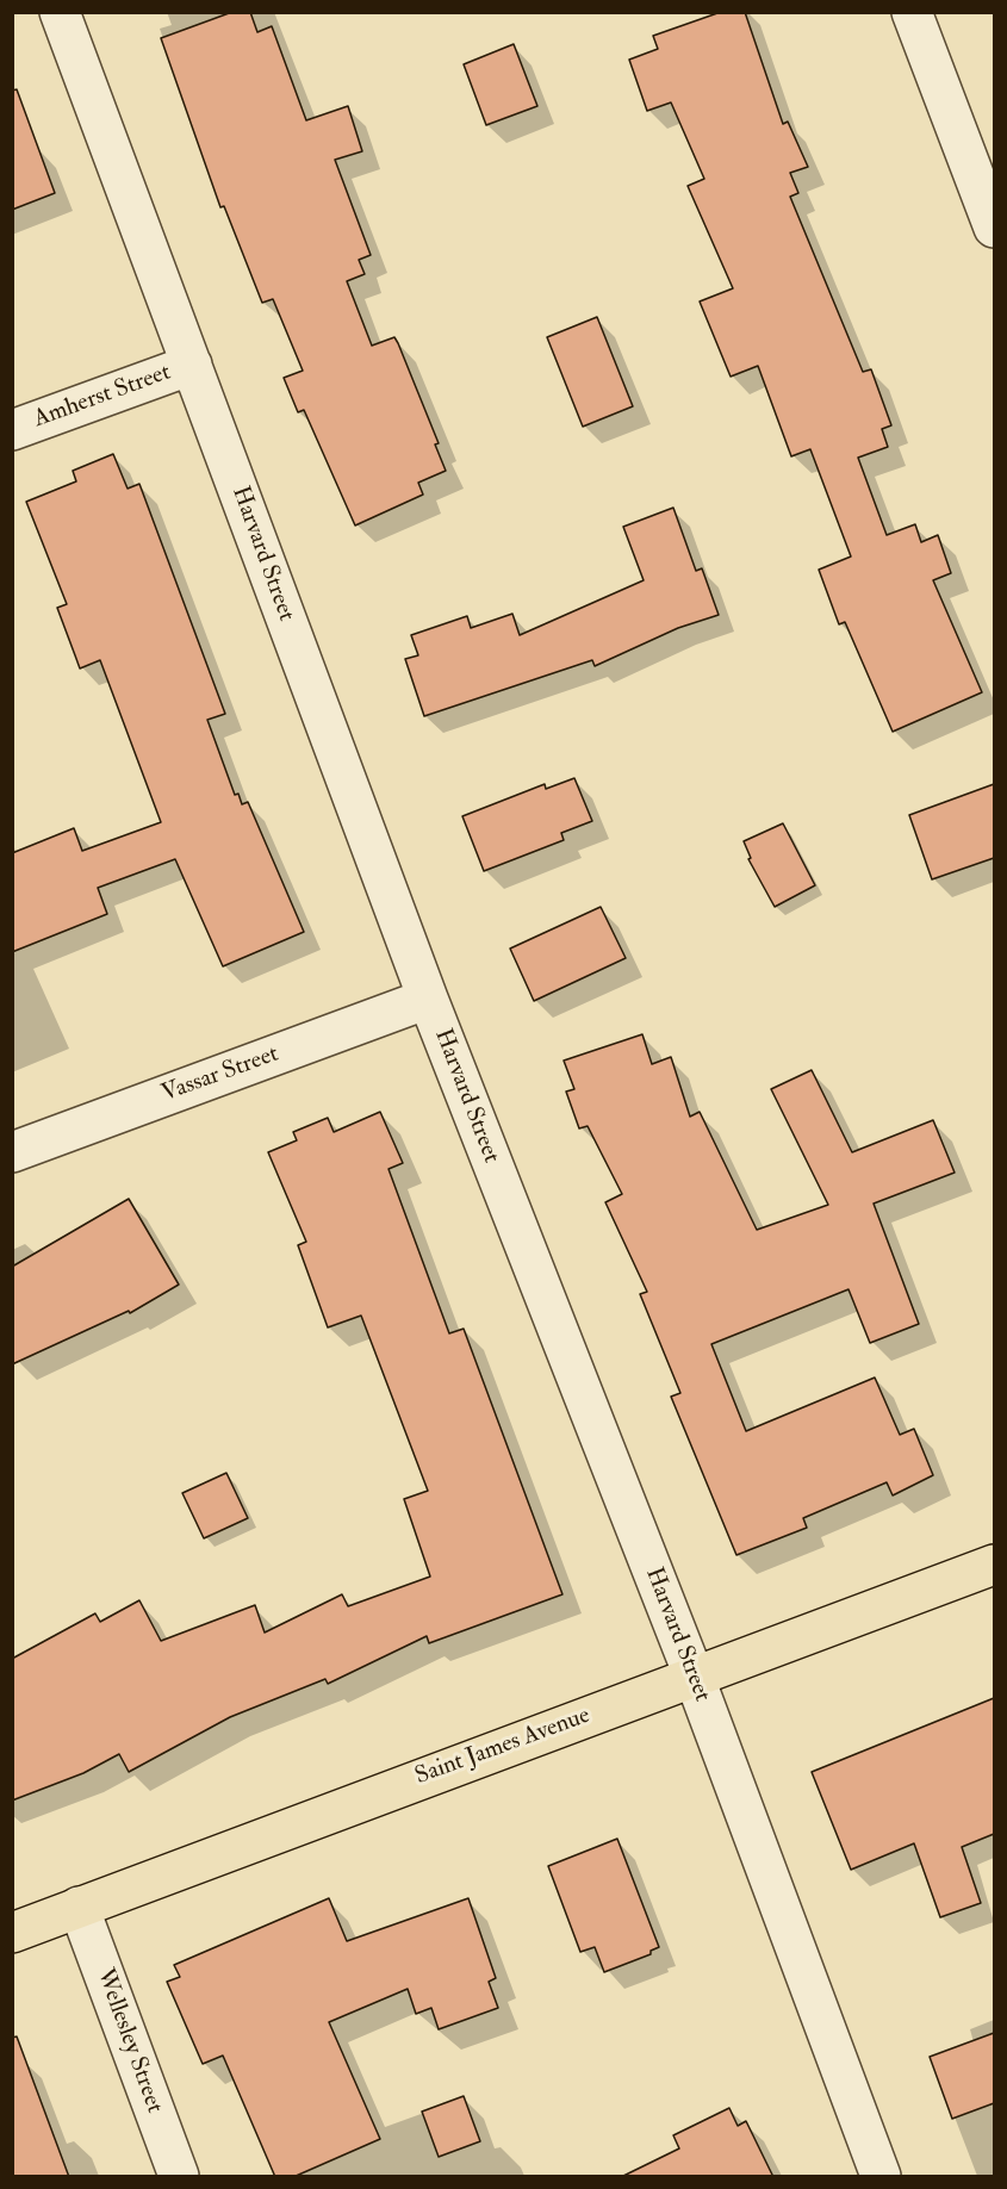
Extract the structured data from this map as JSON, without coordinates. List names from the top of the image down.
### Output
{
  "streets": {
    "main road": ["Saint James Avenue"],
    "street": [
      "Amherst Street",
      "Harvard Street",
      "Vassar Street",
      "Wellesley Street"
    ]
  },
  "crossings": [
    ["Amherst Street", "Harvard Street"],
    ["Harvard Street", "Vassar Street"],
    ["Harvard Street", "Saint James Avenue"],
    ["Saint James Avenue", "Wellesley Street"]
  ]
}
